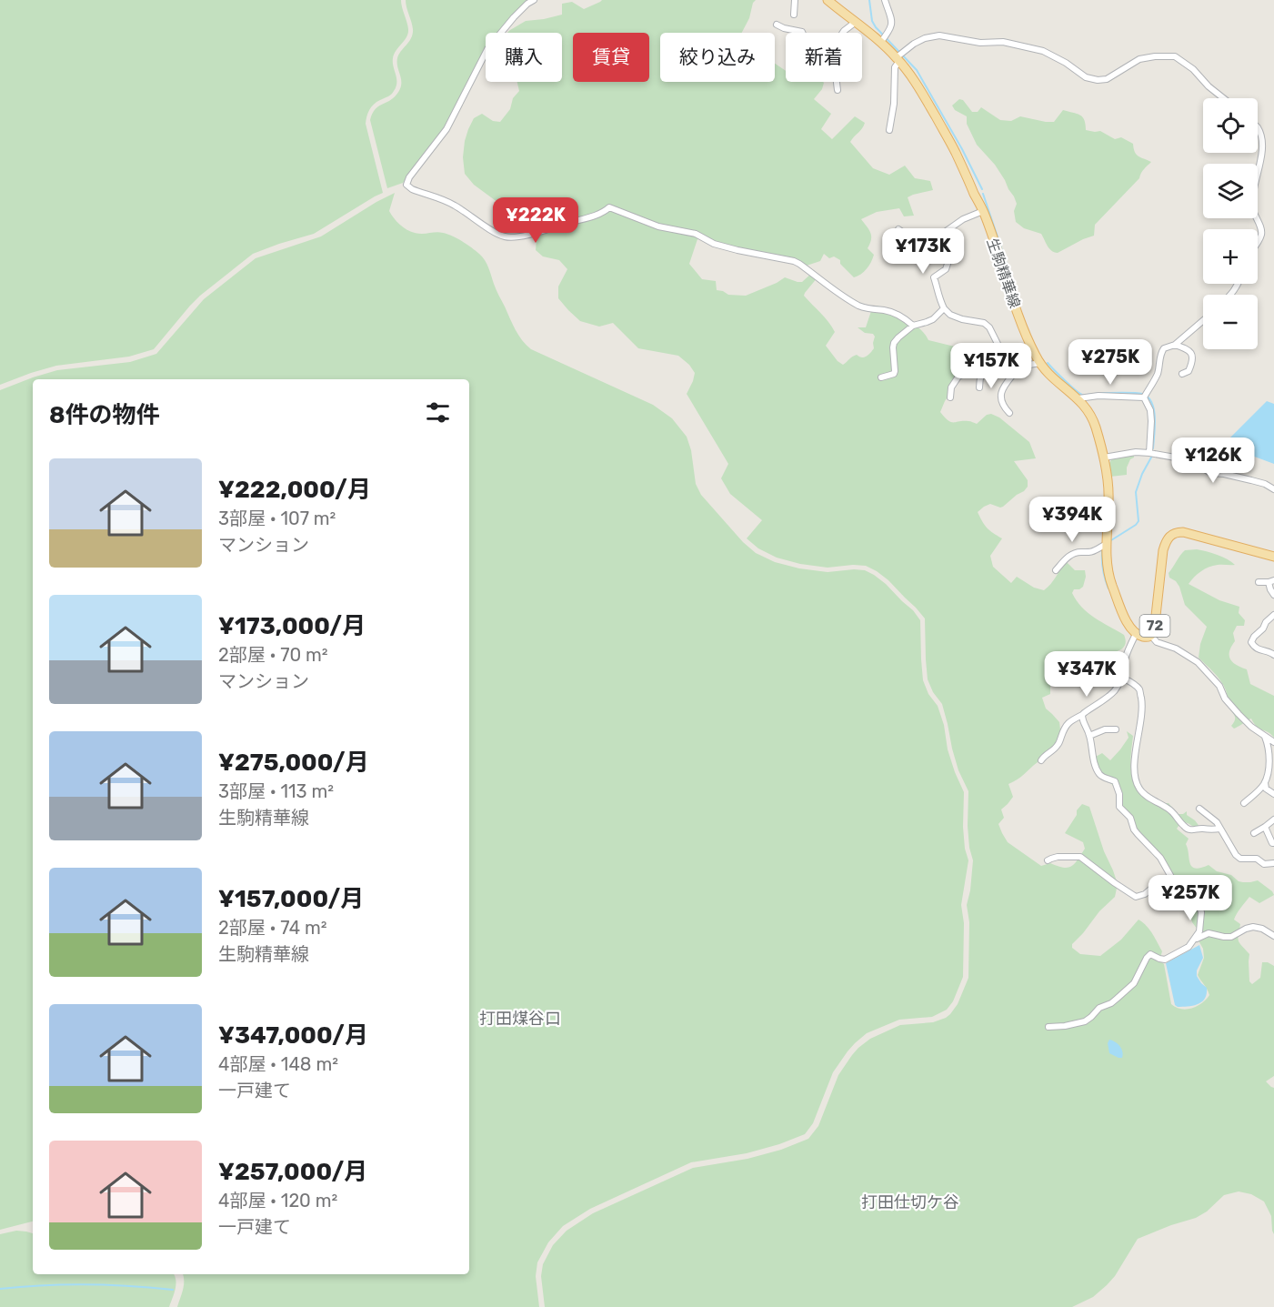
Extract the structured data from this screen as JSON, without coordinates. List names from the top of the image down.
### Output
{
  "streets": {
    "main road": ["生駒精華線", "72"]
  },
  "crossings": [
    ["生駒精華線", "72"]
  ],
  "districts": ["打田煤谷口", "打田仕切ケ谷"],
  "page": {
    "chip": [
      "購入",
      "賃貸",
      "絞り込み",
      "新着"
    ],
    "map_buttons": ["+", "−"],
    "price": [
      "¥222K",
      "¥173K",
      "¥275K",
      "¥157K",
      "¥126K",
      "¥394K",
      "¥347K",
      "¥257K"
    ],
    "heading": "8件の物件",
    "list": [
      {
        "name": "¥222,000/月",
        "note": "3部屋 · 107 m² · マンション"
      },
      {
        "name": "¥173,000/月",
        "note": "2部屋 · 70 m² · マンション"
      },
      {
        "name": "¥275,000/月",
        "note": "3部屋 · 113 m² · 生駒精華線"
      },
      {
        "name": "¥157,000/月",
        "note": "2部屋 · 74 m² · 生駒精華線"
      },
      {
        "name": "¥347,000/月",
        "note": "4部屋 · 148 m² · 一戸建て"
      },
      {
        "name": "¥257,000/月",
        "note": "4部屋 · 120 m² · 一戸建て"
      }
    ]
  }
}
